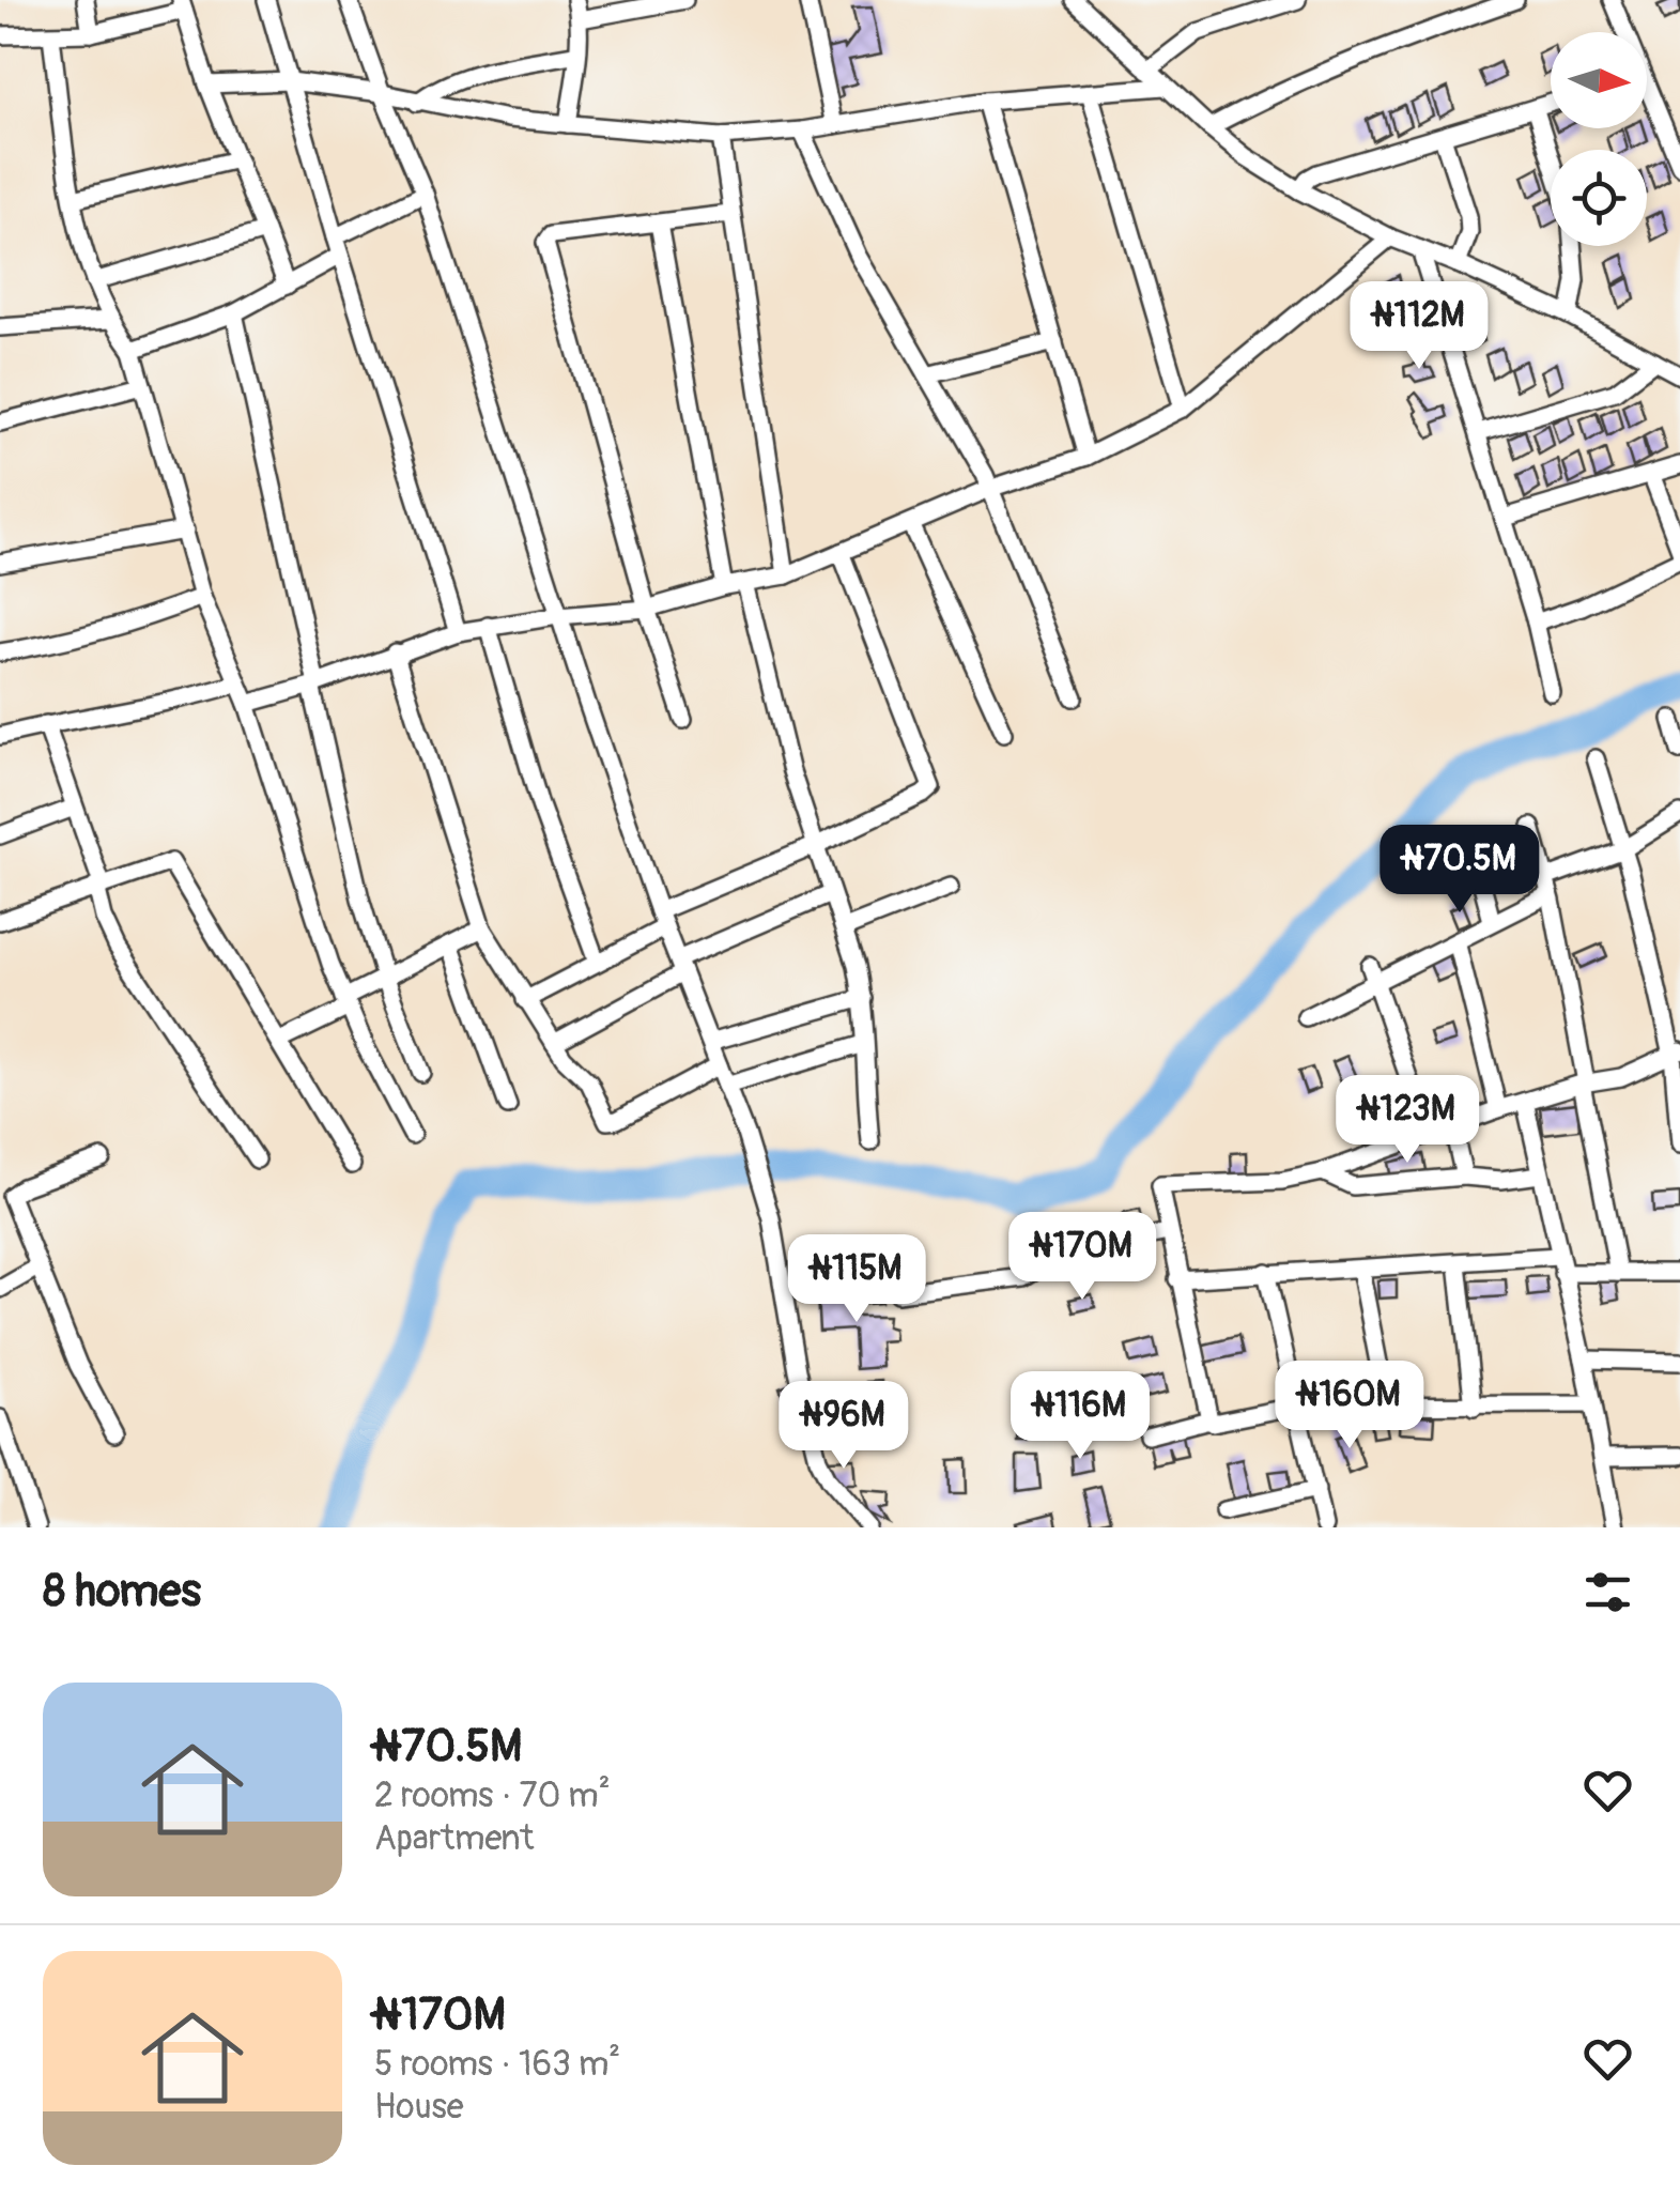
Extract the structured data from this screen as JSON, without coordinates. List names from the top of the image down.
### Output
{
  "north": "right",
  "page": {
    "price": [
      "₦112M",
      "₦70.5M",
      "₦123M",
      "₦170M",
      "₦115M",
      "₦160M",
      "₦116M",
      "₦96M"
    ],
    "heading": "8 homes",
    "list": [
      {
        "name": "₦70.5M",
        "note": "2 rooms · 70 m² · Apartment"
      },
      {
        "name": "₦170M",
        "note": "5 rooms · 163 m² · House"
      }
    ]
  }
}
